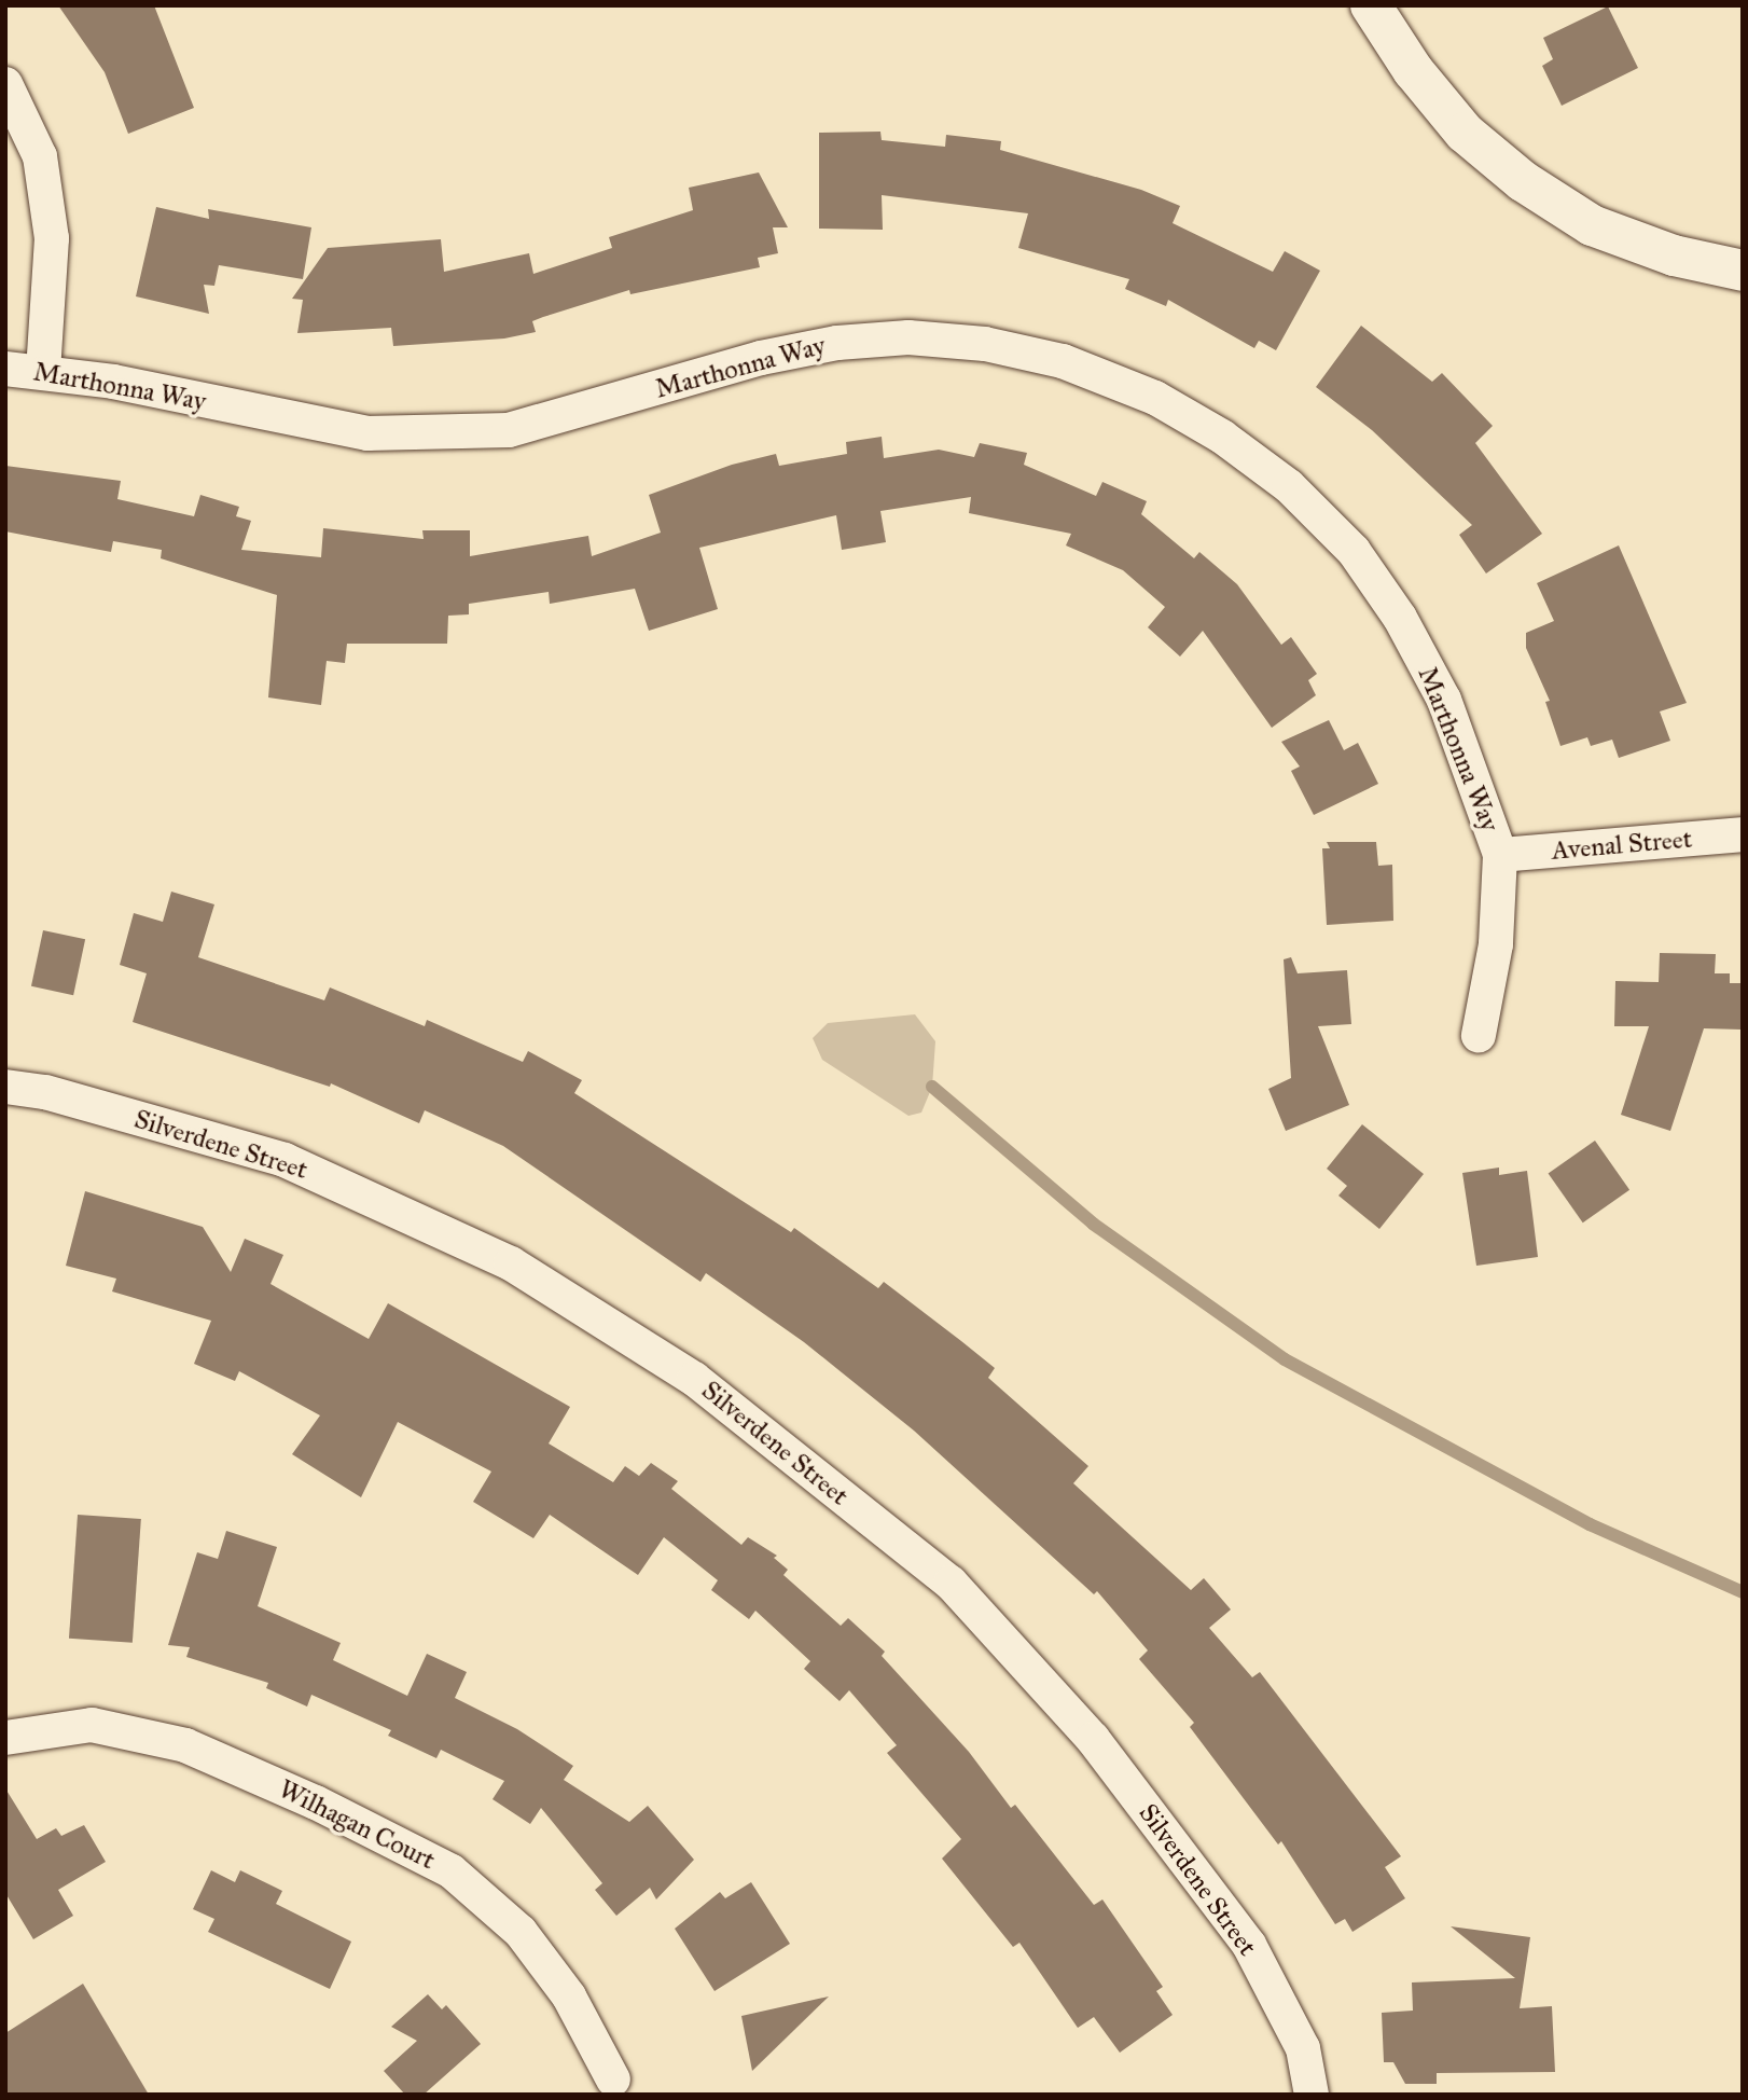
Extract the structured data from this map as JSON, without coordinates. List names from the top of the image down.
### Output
{
  "streets": {
    "street": [
      "Marthonna Way",
      "Avenal Street",
      "Silverdene Street",
      "Wilhagan Court"
    ]
  },
  "crossings": [
    ["Marthonna Way", "Avenal Street"]
  ]
}
